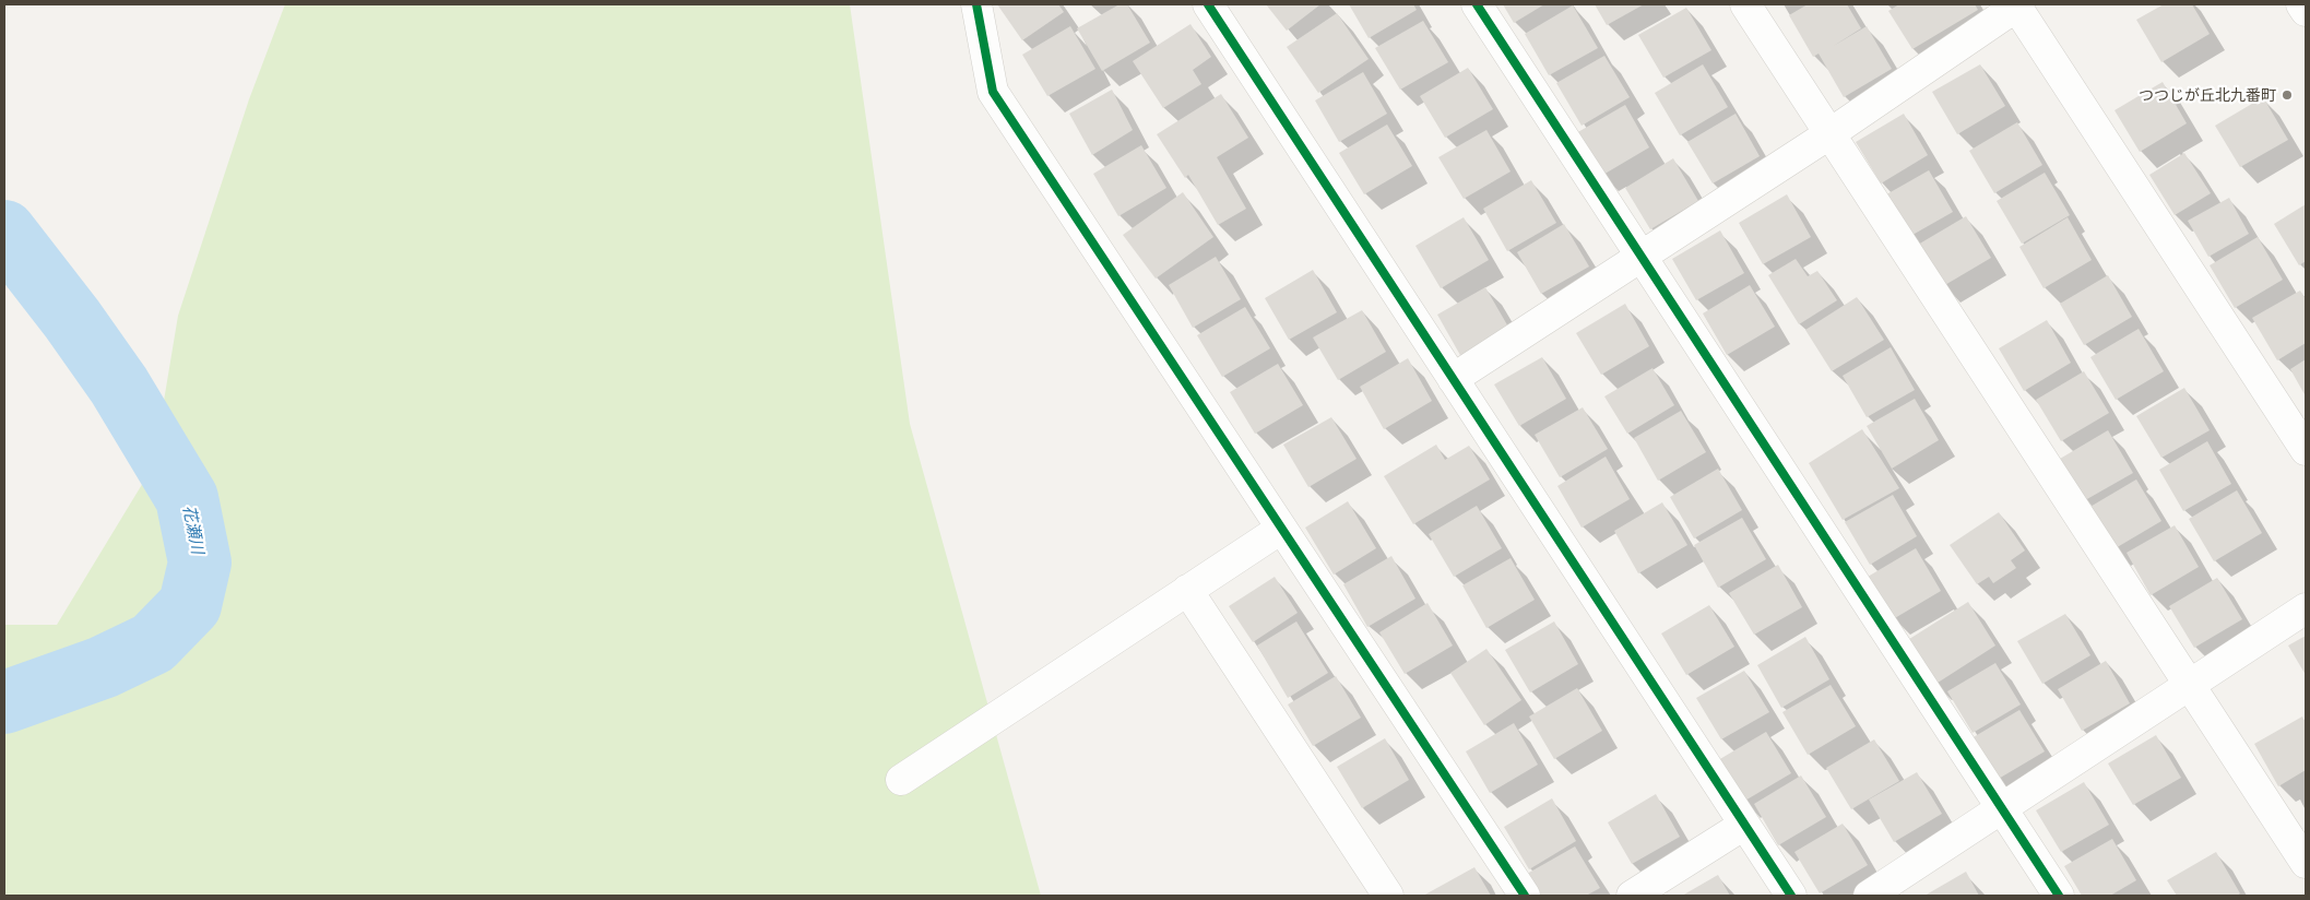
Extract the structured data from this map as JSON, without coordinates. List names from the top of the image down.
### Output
{
  "water": ["花瀬川"],
  "places": ["つつじが丘北九番町"]
}
